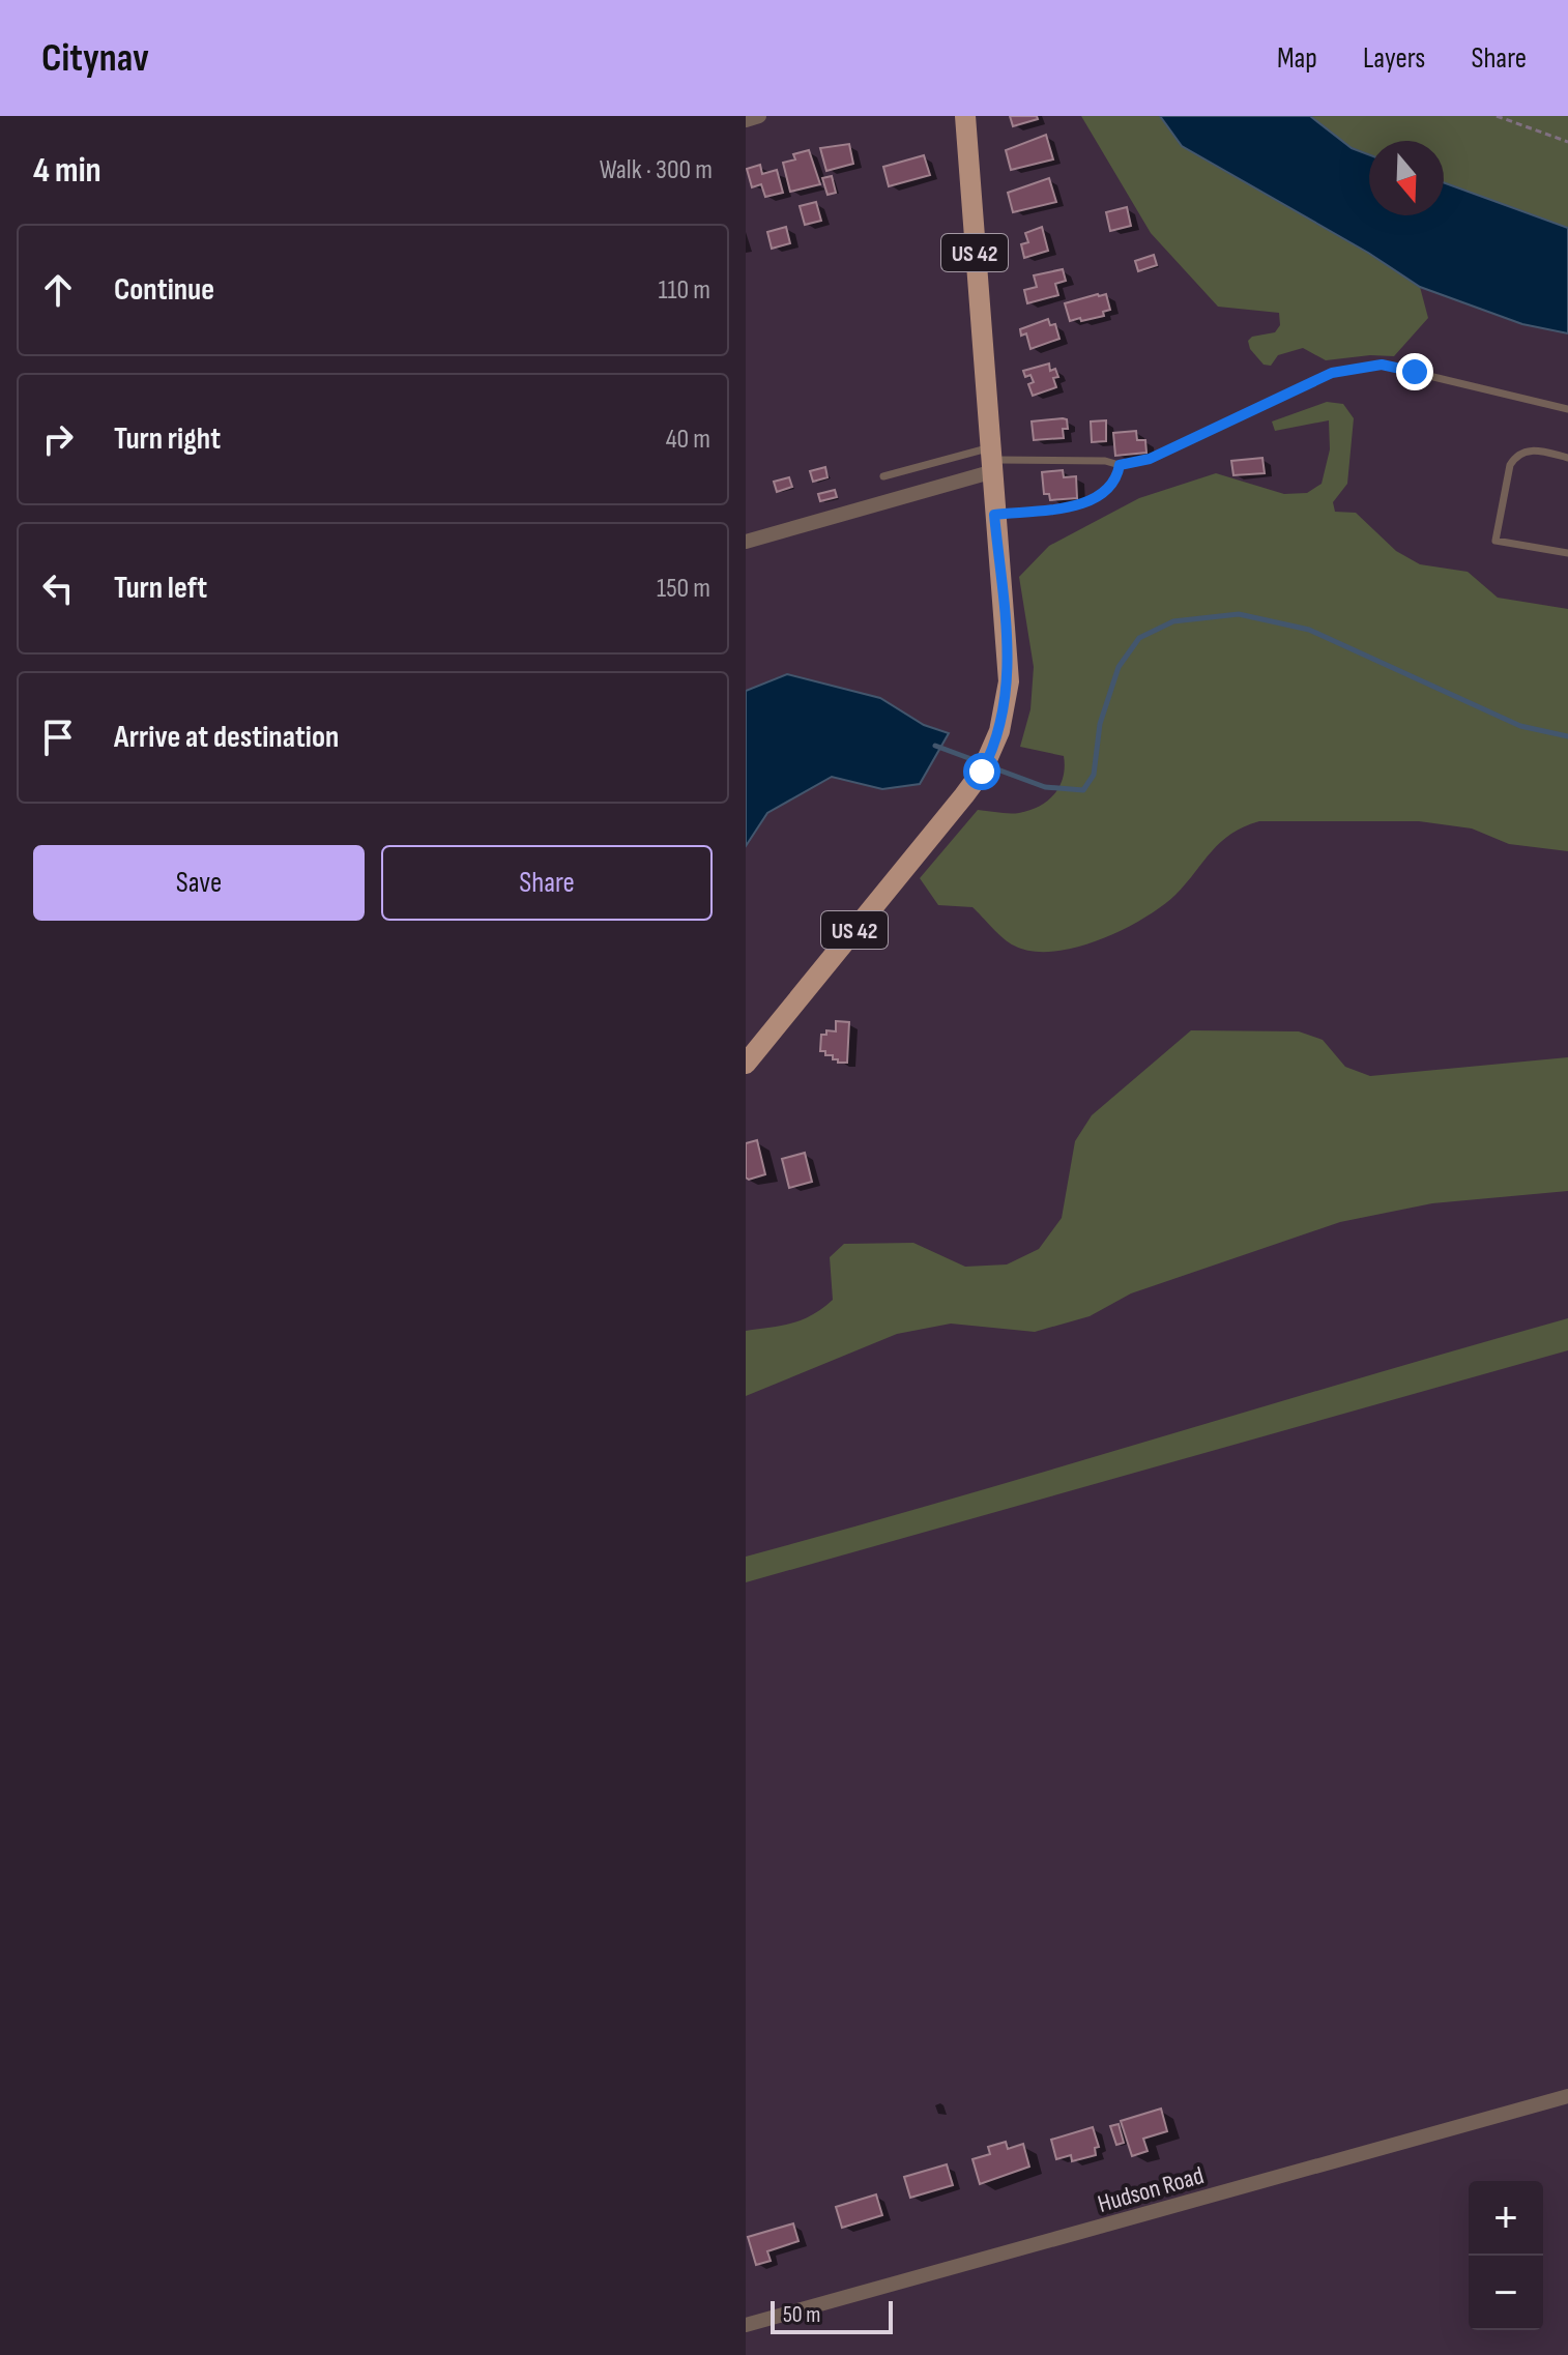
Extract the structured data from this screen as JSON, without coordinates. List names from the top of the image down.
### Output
{
  "streets": {
    "main road": ["US 42"],
    "street": ["Hudson Road"]
  },
  "scale_bar": "50 m",
  "north": "bottom",
  "page": {
    "header": "Citynav",
    "nav": ["Map", "Layers", "Share"],
    "heading": ["4 min", "Walk · 300 m"],
    "list": [
      ["Continue", "110 m"],
      ["Turn right", "40 m"],
      ["Turn left", "150 m"],
      "Arrive at destination"
    ],
    "buttons": ["Save", "Share"],
    "map_buttons": ["+", "−"],
    "scale": "50 m"
  }
}
